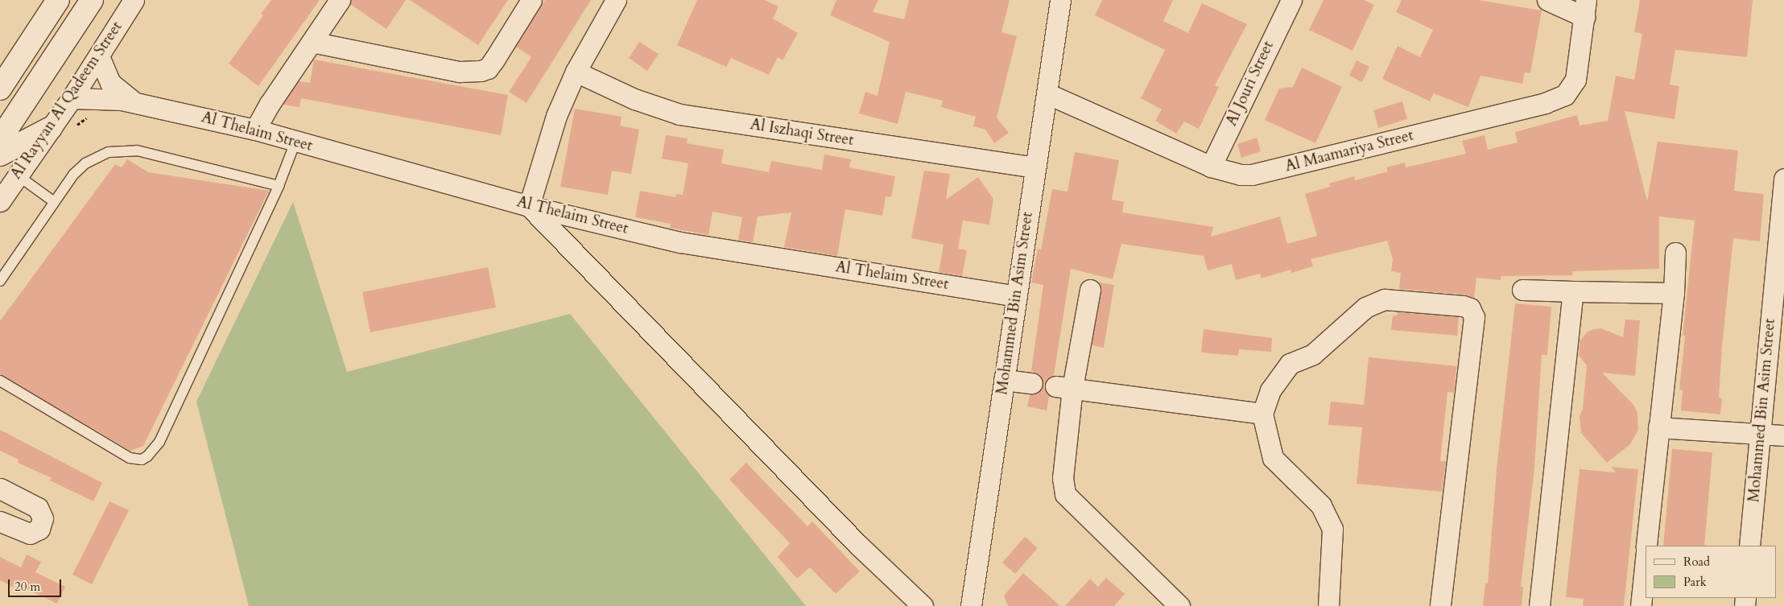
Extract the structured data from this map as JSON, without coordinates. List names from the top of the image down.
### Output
{
  "streets": {
    "street": [
      "Al Jouri Street",
      "Al Rayyan Al Qadeem Street",
      "Al Thelaim Street",
      "Al Iszhaqi Street",
      "Al Maamariya Street",
      "Mohammed Bin Asim Street"
    ]
  },
  "crossings": [
    ["Al Jouri Street", "Al Maamariya Street"],
    ["Al Rayyan Al Qadeem Street", "Al Thelaim Street"],
    ["Al Thelaim Street", "Mohammed Bin Asim Street"],
    ["Al Iszhaqi Street", "Mohammed Bin Asim Street"],
    ["Al Maamariya Street", "Mohammed Bin Asim Street"]
  ],
  "legend": ["Road", "Park"],
  "scale_bar": "20 m"
}
